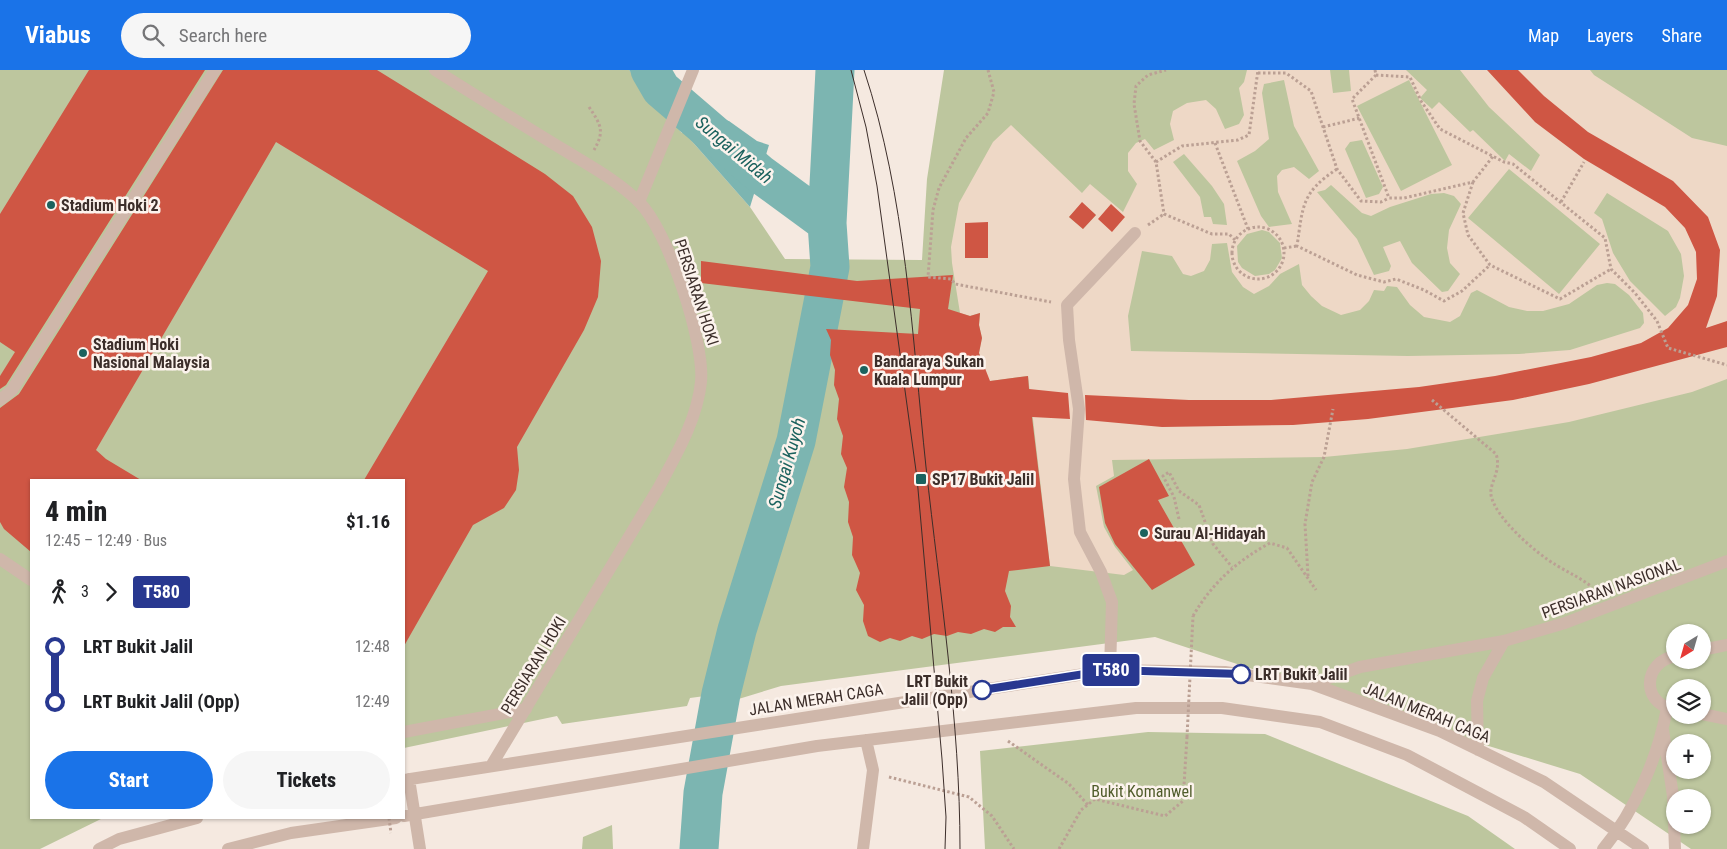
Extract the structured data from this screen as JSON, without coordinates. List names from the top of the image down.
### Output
{
  "streets": {
    "street": ["PERSIARAN HOKI", "PERSIARAN NASIONAL", "JALAN MERAH CAGA"]
  },
  "crossings": [
    ["PERSIARAN HOKI", "JALAN MERAH CAGA"],
    ["PERSIARAN NASIONAL", "JALAN MERAH CAGA"]
  ],
  "water": ["Sungai Midah", "Sungai Kuyoh"],
  "parks": ["Bukit Komanwel"],
  "places": {
    "other": [
      "Stadium Hoki 2",
      "Stadium Hoki Nasional Malaysia",
      "Bandaraya Sukan Kuala Lumpur",
      "Surau Al-Hidayah",
      "LRT Bukit Jalil",
      "LRT Bukit Jalil (Opp)"
    ],
    "transit": ["SP17 Bukit Jalil"]
  },
  "lines": ["bus line T580"],
  "north": "bottom left",
  "page": {
    "header": "Viabus",
    "search": "Search here",
    "nav": ["Map", "Layers", "Share"],
    "on_map": "T580",
    "heading": ["4 min", "12:45 – 12:49 · Bus", "$1.16"],
    "legs": ["3", "T580"],
    "list": [
      {
        "name": "LRT Bukit Jalil",
        "value": "12:48"
      },
      {
        "name": "LRT Bukit Jalil (Opp)",
        "value": "12:49"
      }
    ],
    "map_buttons": ["+", "−"],
    "buttons": ["Start", "Tickets"]
  }
}
